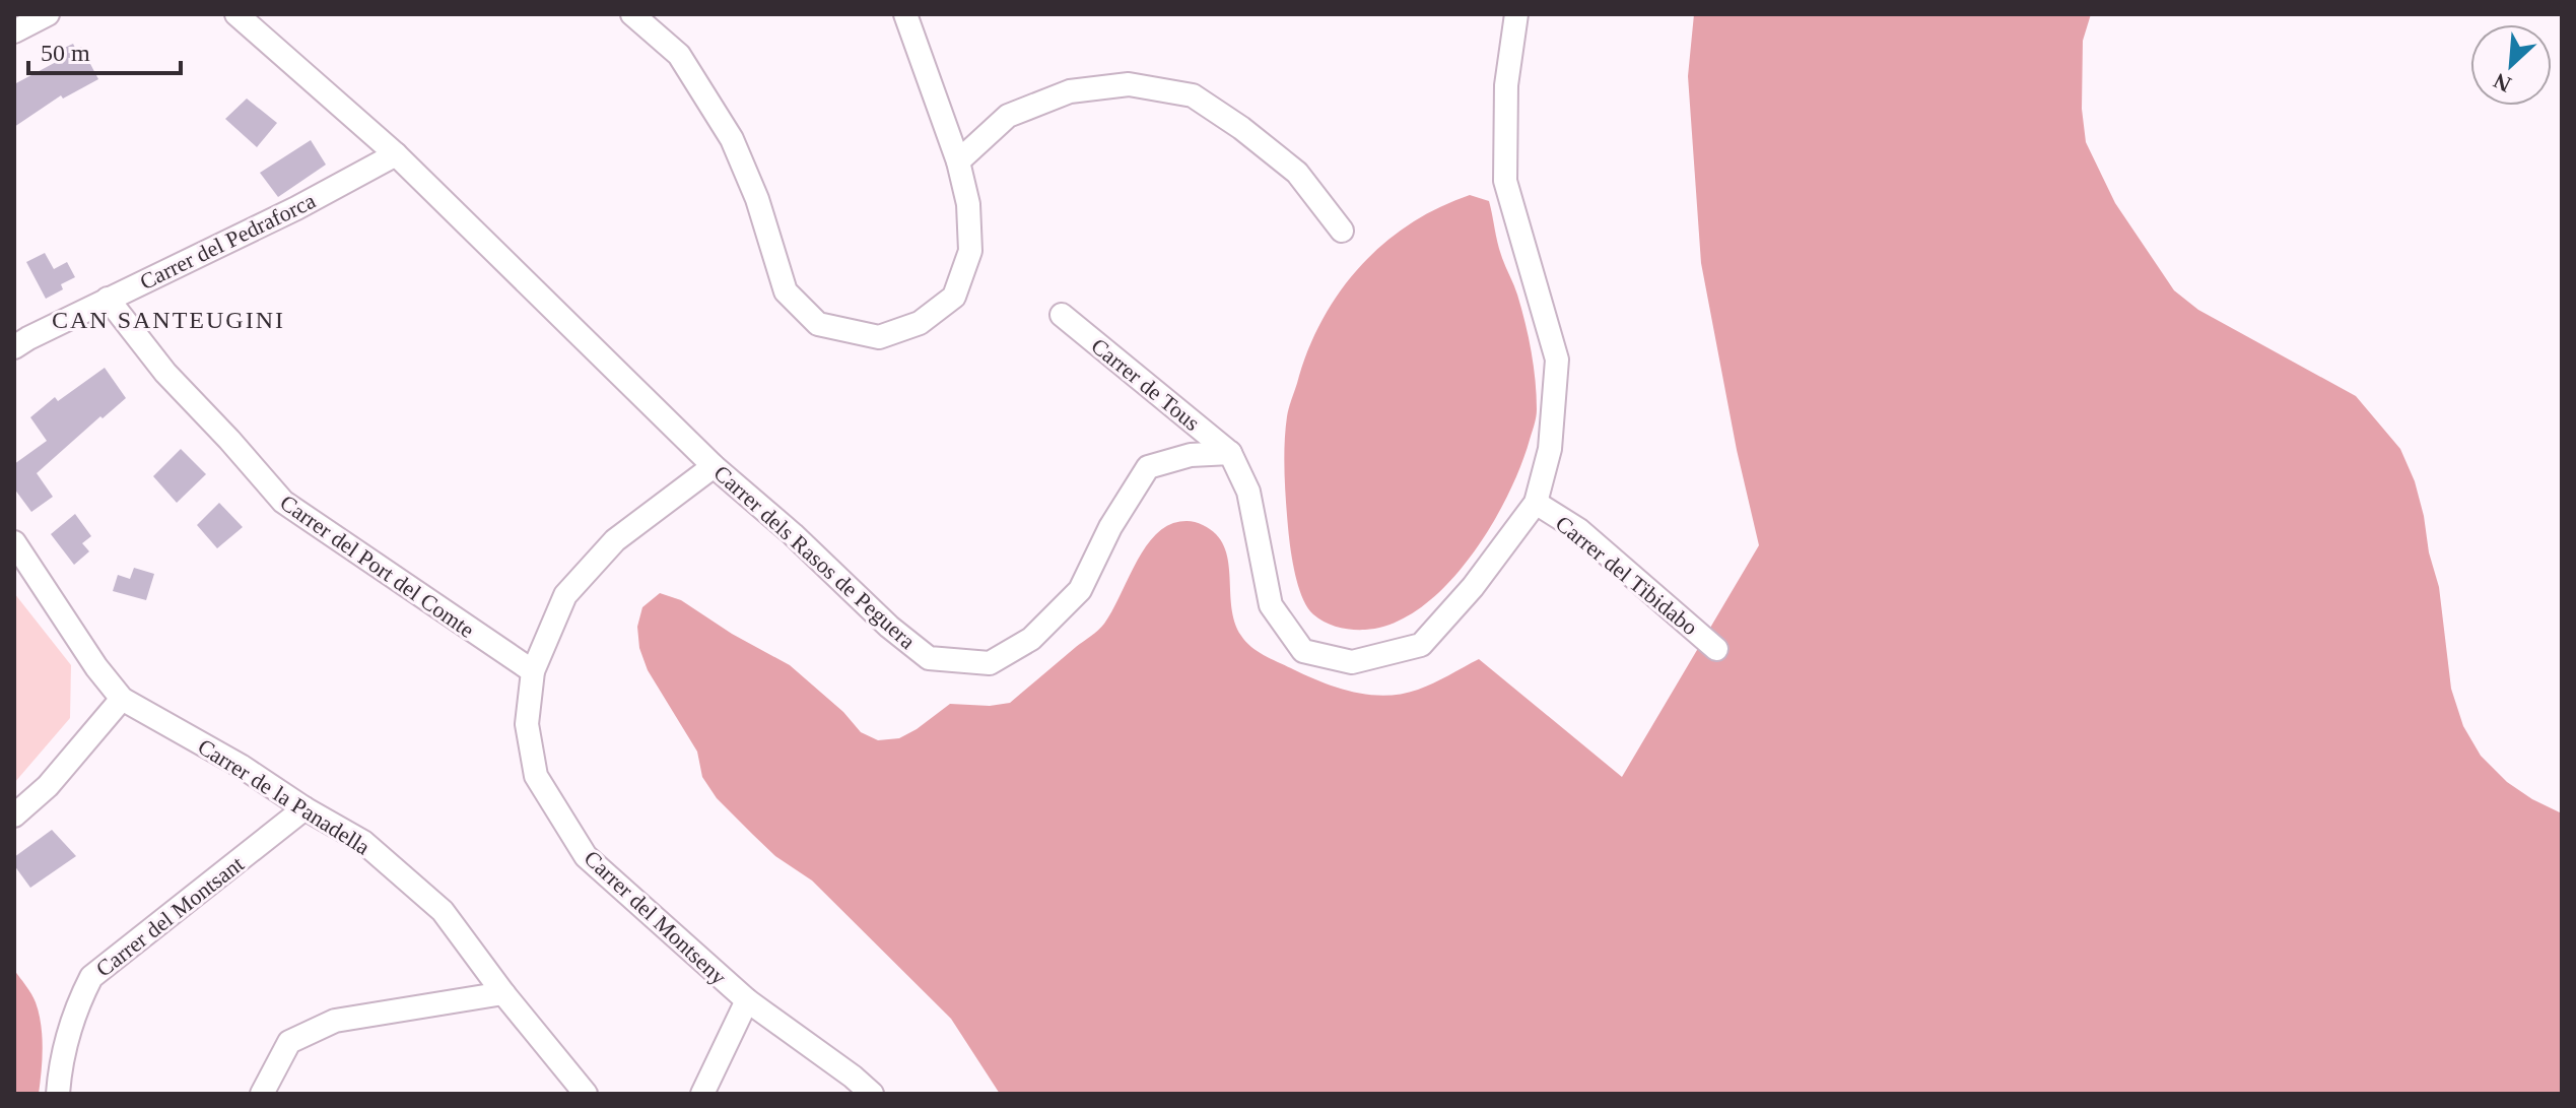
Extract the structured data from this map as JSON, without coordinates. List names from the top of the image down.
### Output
{
  "streets": {
    "street": [
      "Carrer del Pedraforca",
      "Carrer de Tous",
      "Carrer dels Rasos de Peguera",
      "Carrer del Port del Comte",
      "Carrer del Tibidabo",
      "Carrer de la Panadella",
      "Carrer del Montsant",
      "Carrer del Montseny"
    ]
  },
  "crossings": [
    ["Carrer del Pedraforca", "Carrer dels Rasos de Peguera"],
    ["Carrer del Pedraforca", "Carrer del Port del Comte"],
    ["Carrer de Tous", "Carrer dels Rasos de Peguera"],
    ["Carrer dels Rasos de Peguera", "Carrer del Montseny"],
    ["Carrer del Port del Comte", "Carrer del Montseny"],
    ["Carrer de la Panadella", "Carrer del Montsant"]
  ],
  "districts": ["CAN SANTEUGINI"],
  "scale_bar": "50 m",
  "north": "bottom left"
}
